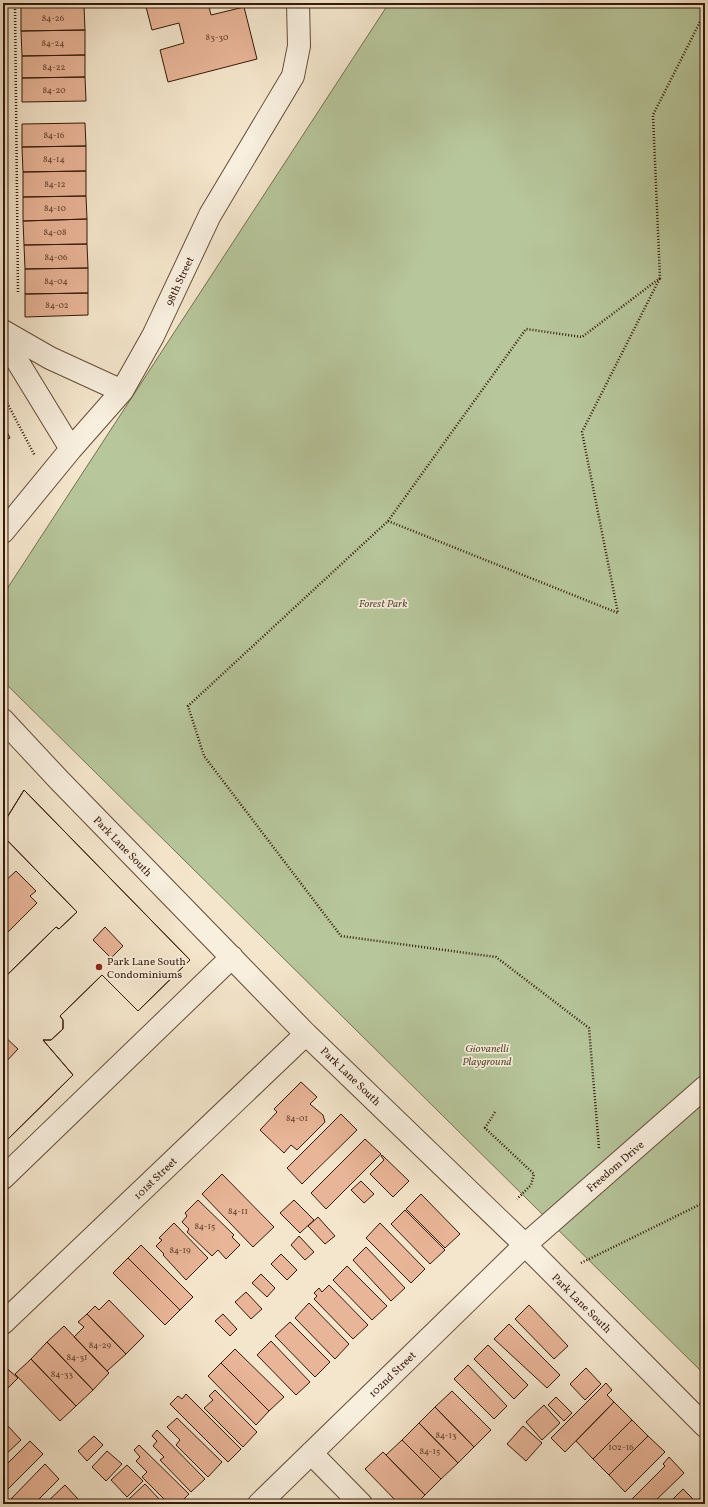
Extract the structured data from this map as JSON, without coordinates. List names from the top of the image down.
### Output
{
  "streets": {
    "street": [
      "98th Street",
      "Park Lane South",
      "Freedom Drive",
      "101st Street",
      "102nd Street"
    ]
  },
  "crossings": [
    ["Park Lane South", "Freedom Drive"],
    ["Park Lane South", "101st Street"],
    ["Park Lane South", "102nd Street"],
    ["Freedom Drive", "102nd Street"]
  ],
  "parks": ["Forest Park", "Giovanelli Playground"],
  "places": ["Park Lane South Condominiums"],
  "house_numbers": [
    "84-26",
    "83-30",
    "84-24",
    "84-22",
    "84-20",
    "84-16",
    "84-14",
    "84-12",
    "84-10",
    "84-08",
    "84-06",
    "84-04",
    "84-02",
    "84-01",
    "84-11",
    "84-15",
    "84-19",
    "84-29",
    "84-31",
    "84-33",
    "84-13",
    "102-16",
    "84-15"
  ]
}
